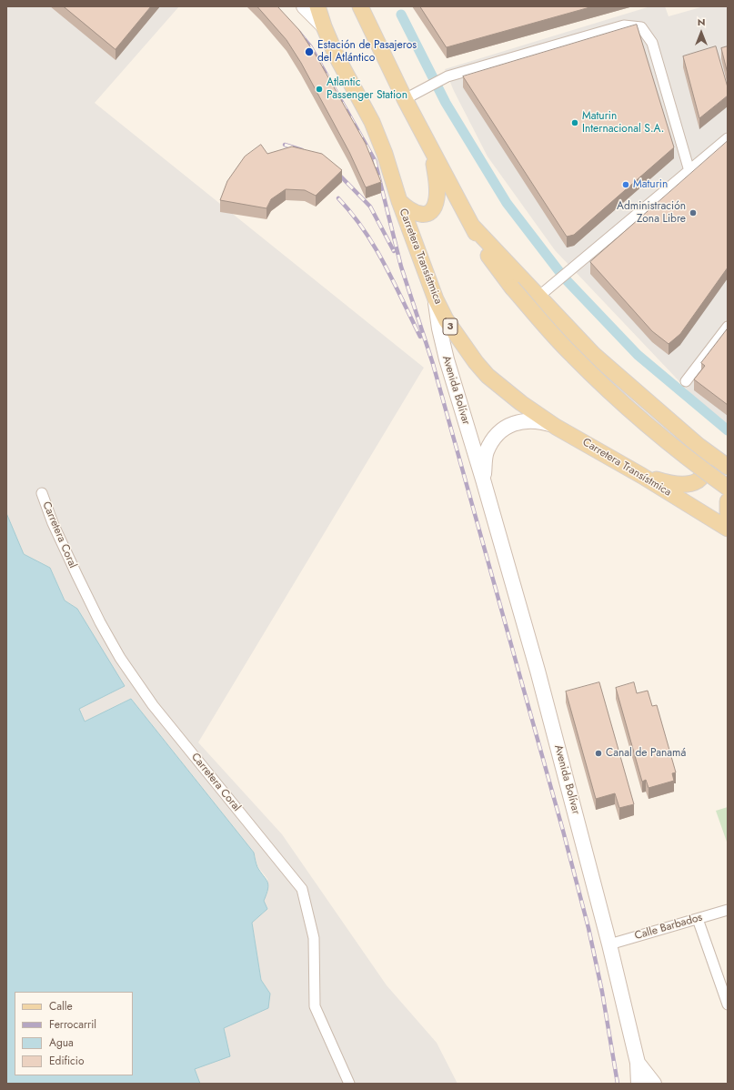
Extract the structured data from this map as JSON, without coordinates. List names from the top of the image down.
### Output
{
  "streets": {
    "main road": ["Carretera Transístmica", "3", "Avenida Bolívar"],
    "street": ["Carretera Coral", "Calle Barbados"]
  },
  "crossings": [
    ["Carretera Transístmica", "Avenida Bolívar"],
    ["Avenida Bolívar", "Calle Barbados"]
  ],
  "places": [
    "Estación de Pasajeros del Atlántico",
    "Atlantic Passenger Station",
    "Maturin Internacional S.A.",
    "Maturin",
    "Administración Zona Libre",
    "Canal de Panamá"
  ],
  "legend": [
    "Calle",
    "Ferrocarril",
    "Agua",
    "Edificio"
  ],
  "north": "top"
}
